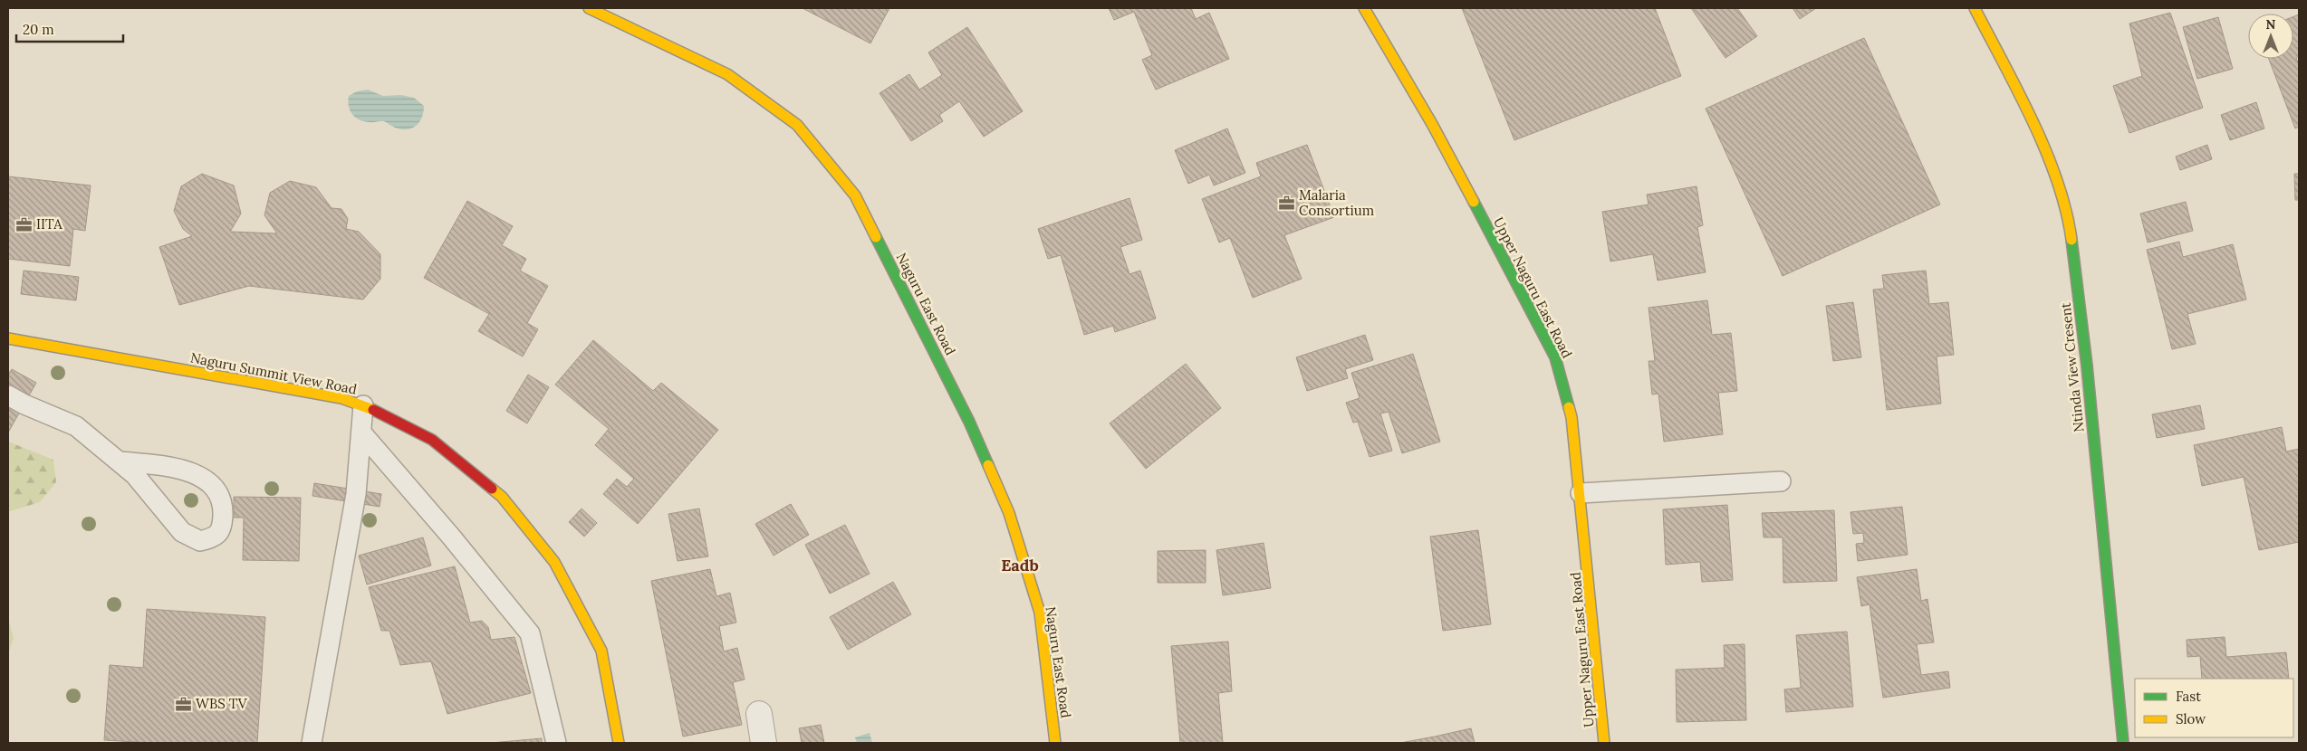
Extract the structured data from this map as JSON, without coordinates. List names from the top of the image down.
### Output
{
  "streets": {
    "street": [
      "Upper Naguru East Road",
      "Naguru East Road",
      "Ntinda View Cresent",
      "Naguru Summit View Road"
    ]
  },
  "districts": ["Eadb"],
  "places": {
    "office": ["Malaria Consortium", "IITA", "WBS TV"]
  },
  "legend": ["Fast", "Slow"],
  "scale_bar": "20 m",
  "north": "top"
}
